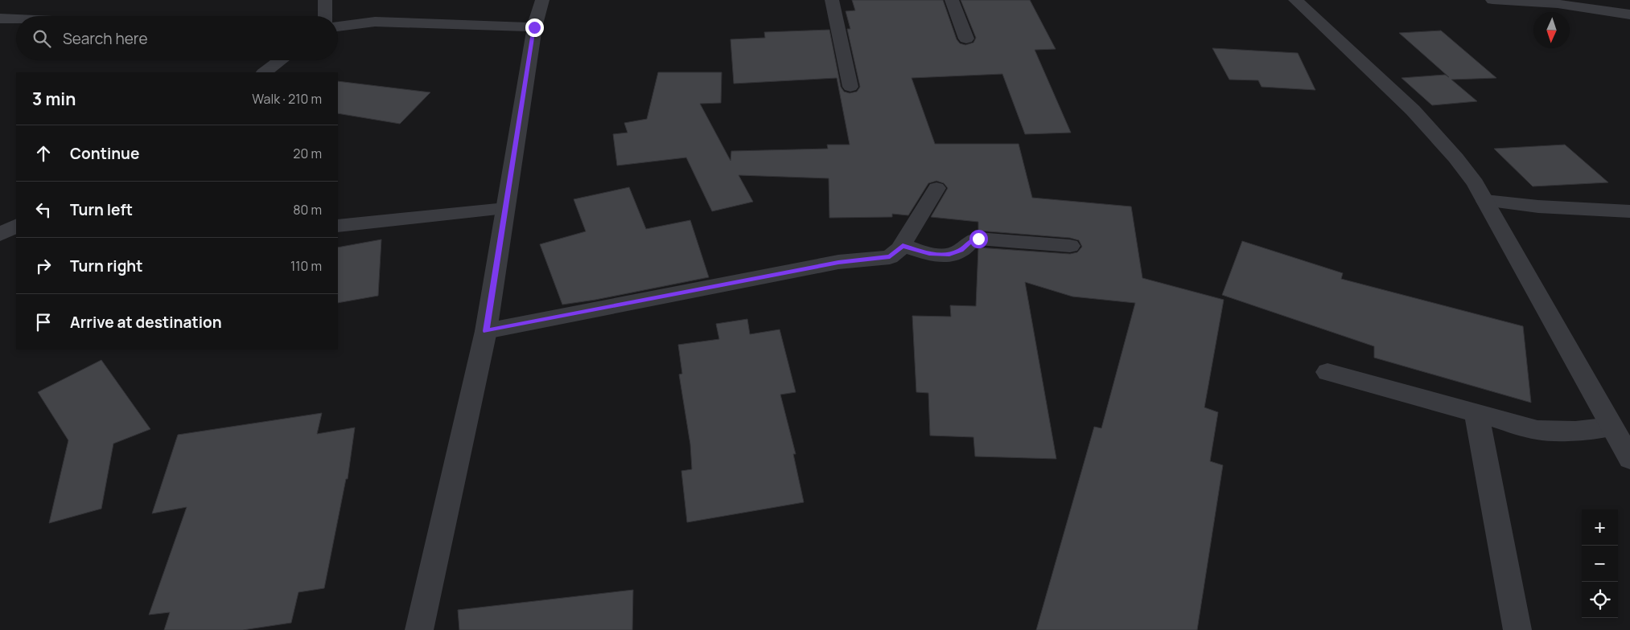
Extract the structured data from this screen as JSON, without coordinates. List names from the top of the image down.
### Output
{
  "north": "bottom",
  "page": {
    "search": "Search here",
    "heading": ["3 min", "Walk · 210 m"],
    "list": [
      ["Continue", "20 m"],
      ["Turn left", "80 m"],
      ["Turn right", "110 m"],
      "Arrive at destination"
    ],
    "map_buttons": ["+", "−"]
  }
}
